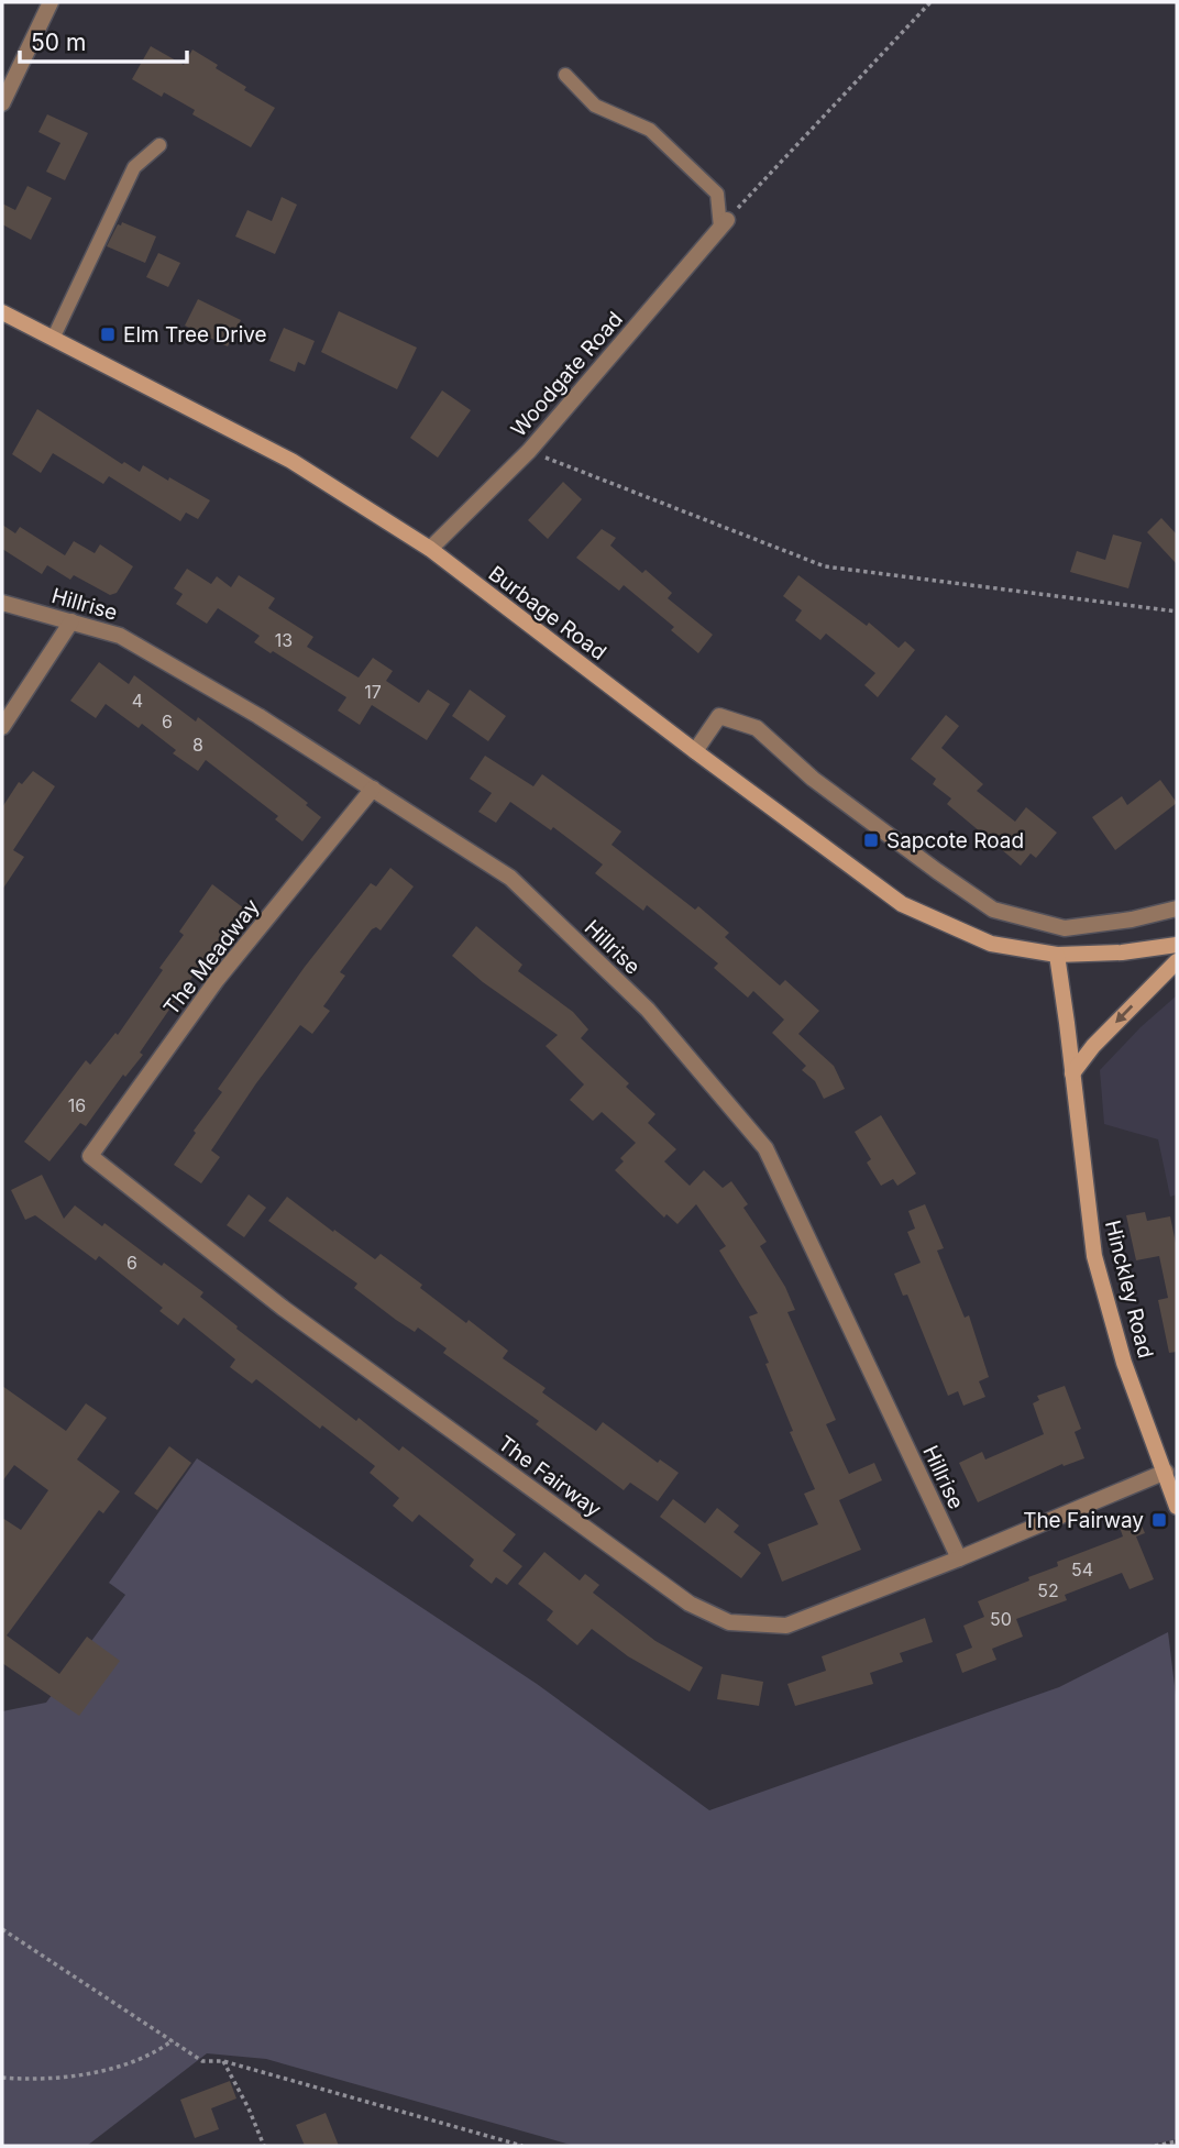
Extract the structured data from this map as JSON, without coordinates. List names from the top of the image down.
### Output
{
  "streets": {
    "main road": ["Burbage Road", "Hinckley Road"],
    "street": [
      "Woodgate Road",
      "Hillrise",
      "The Meadway",
      "The Fairway"
    ]
  },
  "crossings": [
    ["Woodgate Road", "Burbage Road"],
    ["Hillrise", "The Meadway"],
    ["Hillrise", "The Fairway"],
    ["Burbage Road", "Hinckley Road"],
    ["The Meadway", "The Fairway"],
    ["Hinckley Road", "The Fairway"]
  ],
  "places": {
    "transit": ["Elm Tree Drive", "Sapcote Road", "The Fairway"]
  },
  "house_numbers": [
    "13",
    "17",
    "4",
    "6",
    "8",
    "16",
    "6",
    "54",
    "52",
    "50"
  ],
  "scale_bar": "50 m"
}
